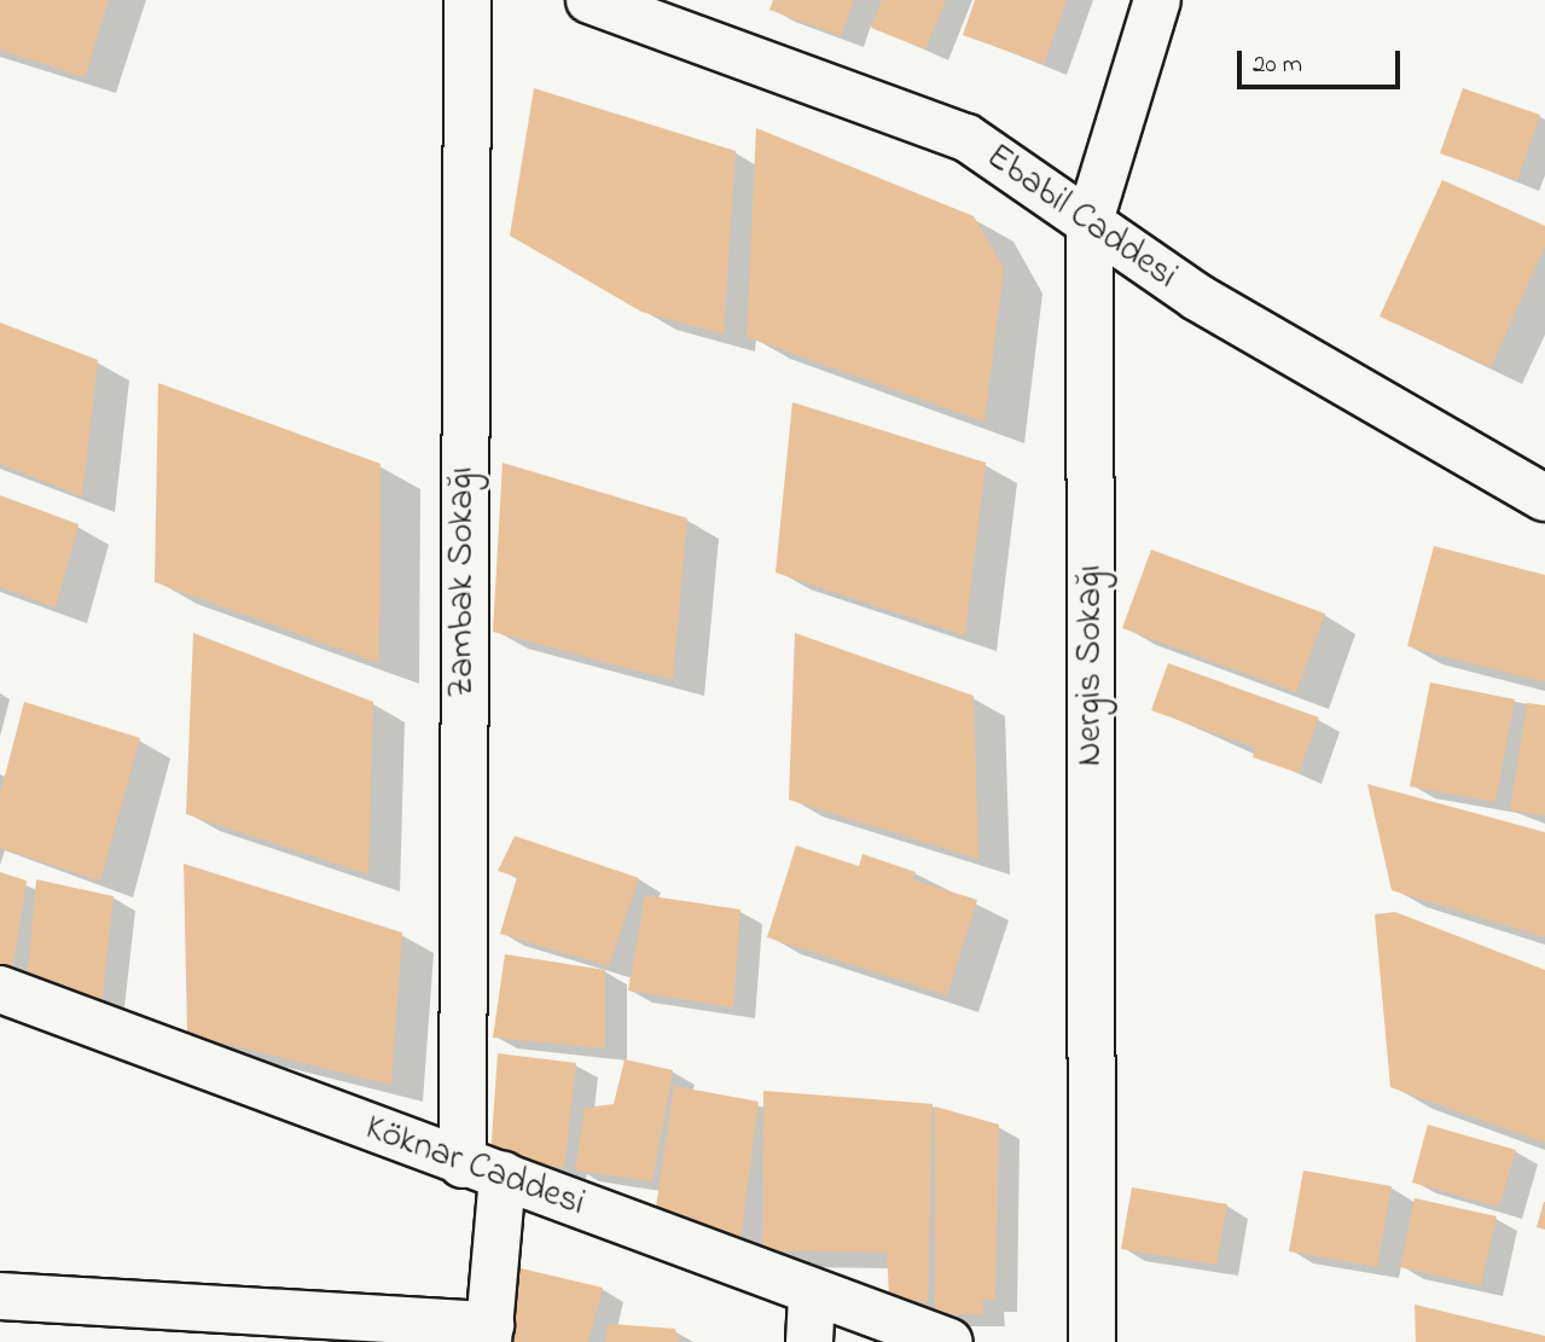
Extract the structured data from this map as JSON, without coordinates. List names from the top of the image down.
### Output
{
  "streets": {
    "street": [
      "Ebabil Caddesi",
      "Zambak Sokağı",
      "Nergis Sokağı",
      "Köknar Caddesi"
    ]
  },
  "crossings": [
    ["Ebabil Caddesi", "Nergis Sokağı"],
    ["Zambak Sokağı", "Köknar Caddesi"]
  ],
  "scale_bar": "20 m"
}
